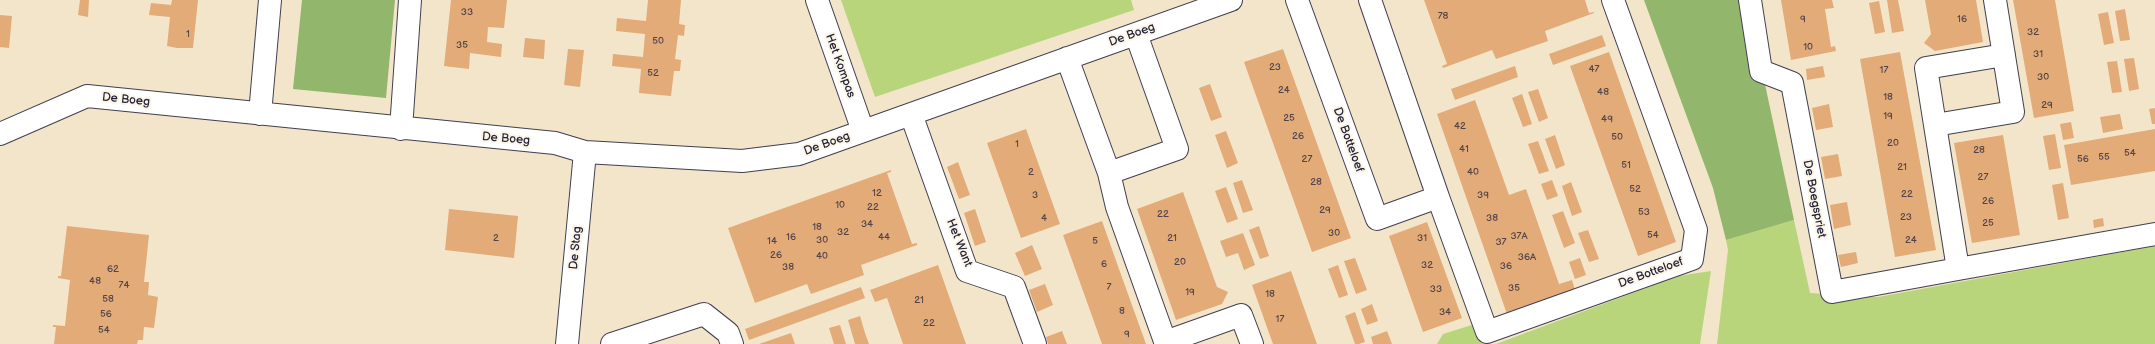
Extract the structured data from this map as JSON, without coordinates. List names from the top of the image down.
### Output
{
  "streets": {
    "street": [
      "De Boeg",
      "Het Kompas",
      "De Botteloef",
      "De Boegspriet",
      "Het Want",
      "De Stag"
    ]
  },
  "crossings": [
    ["De Boeg", "Het Kompas"],
    ["De Boeg", "Het Want"],
    ["De Boeg", "De Stag"]
  ],
  "house_numbers": [
    "33",
    "78",
    "9",
    "16",
    "32",
    "1",
    "50",
    "35",
    "10",
    "31",
    "23",
    "47",
    "17",
    "52",
    "30",
    "24",
    "48",
    "18",
    "29",
    "19",
    "25",
    "49",
    "42",
    "26",
    "50",
    "20",
    "1",
    "41",
    "28",
    "54",
    "55",
    "27",
    "56",
    "51",
    "21",
    "2",
    "40",
    "27",
    "28",
    "52",
    "12",
    "22",
    "3",
    "39",
    "26",
    "10",
    "22",
    "29",
    "53",
    "22",
    "23",
    "4",
    "38",
    "25",
    "34",
    "18",
    "32",
    "30",
    "54",
    "37A",
    "16",
    "44",
    "2",
    "21",
    "31",
    "30",
    "24",
    "14",
    "5",
    "37",
    "26",
    "40",
    "36A",
    "20",
    "6",
    "32",
    "36",
    "38",
    "62",
    "48",
    "74",
    "7",
    "35",
    "33",
    "19",
    "18",
    "58",
    "21",
    "8",
    "34",
    "56",
    "17",
    "22",
    "54",
    "9"
  ]
}
